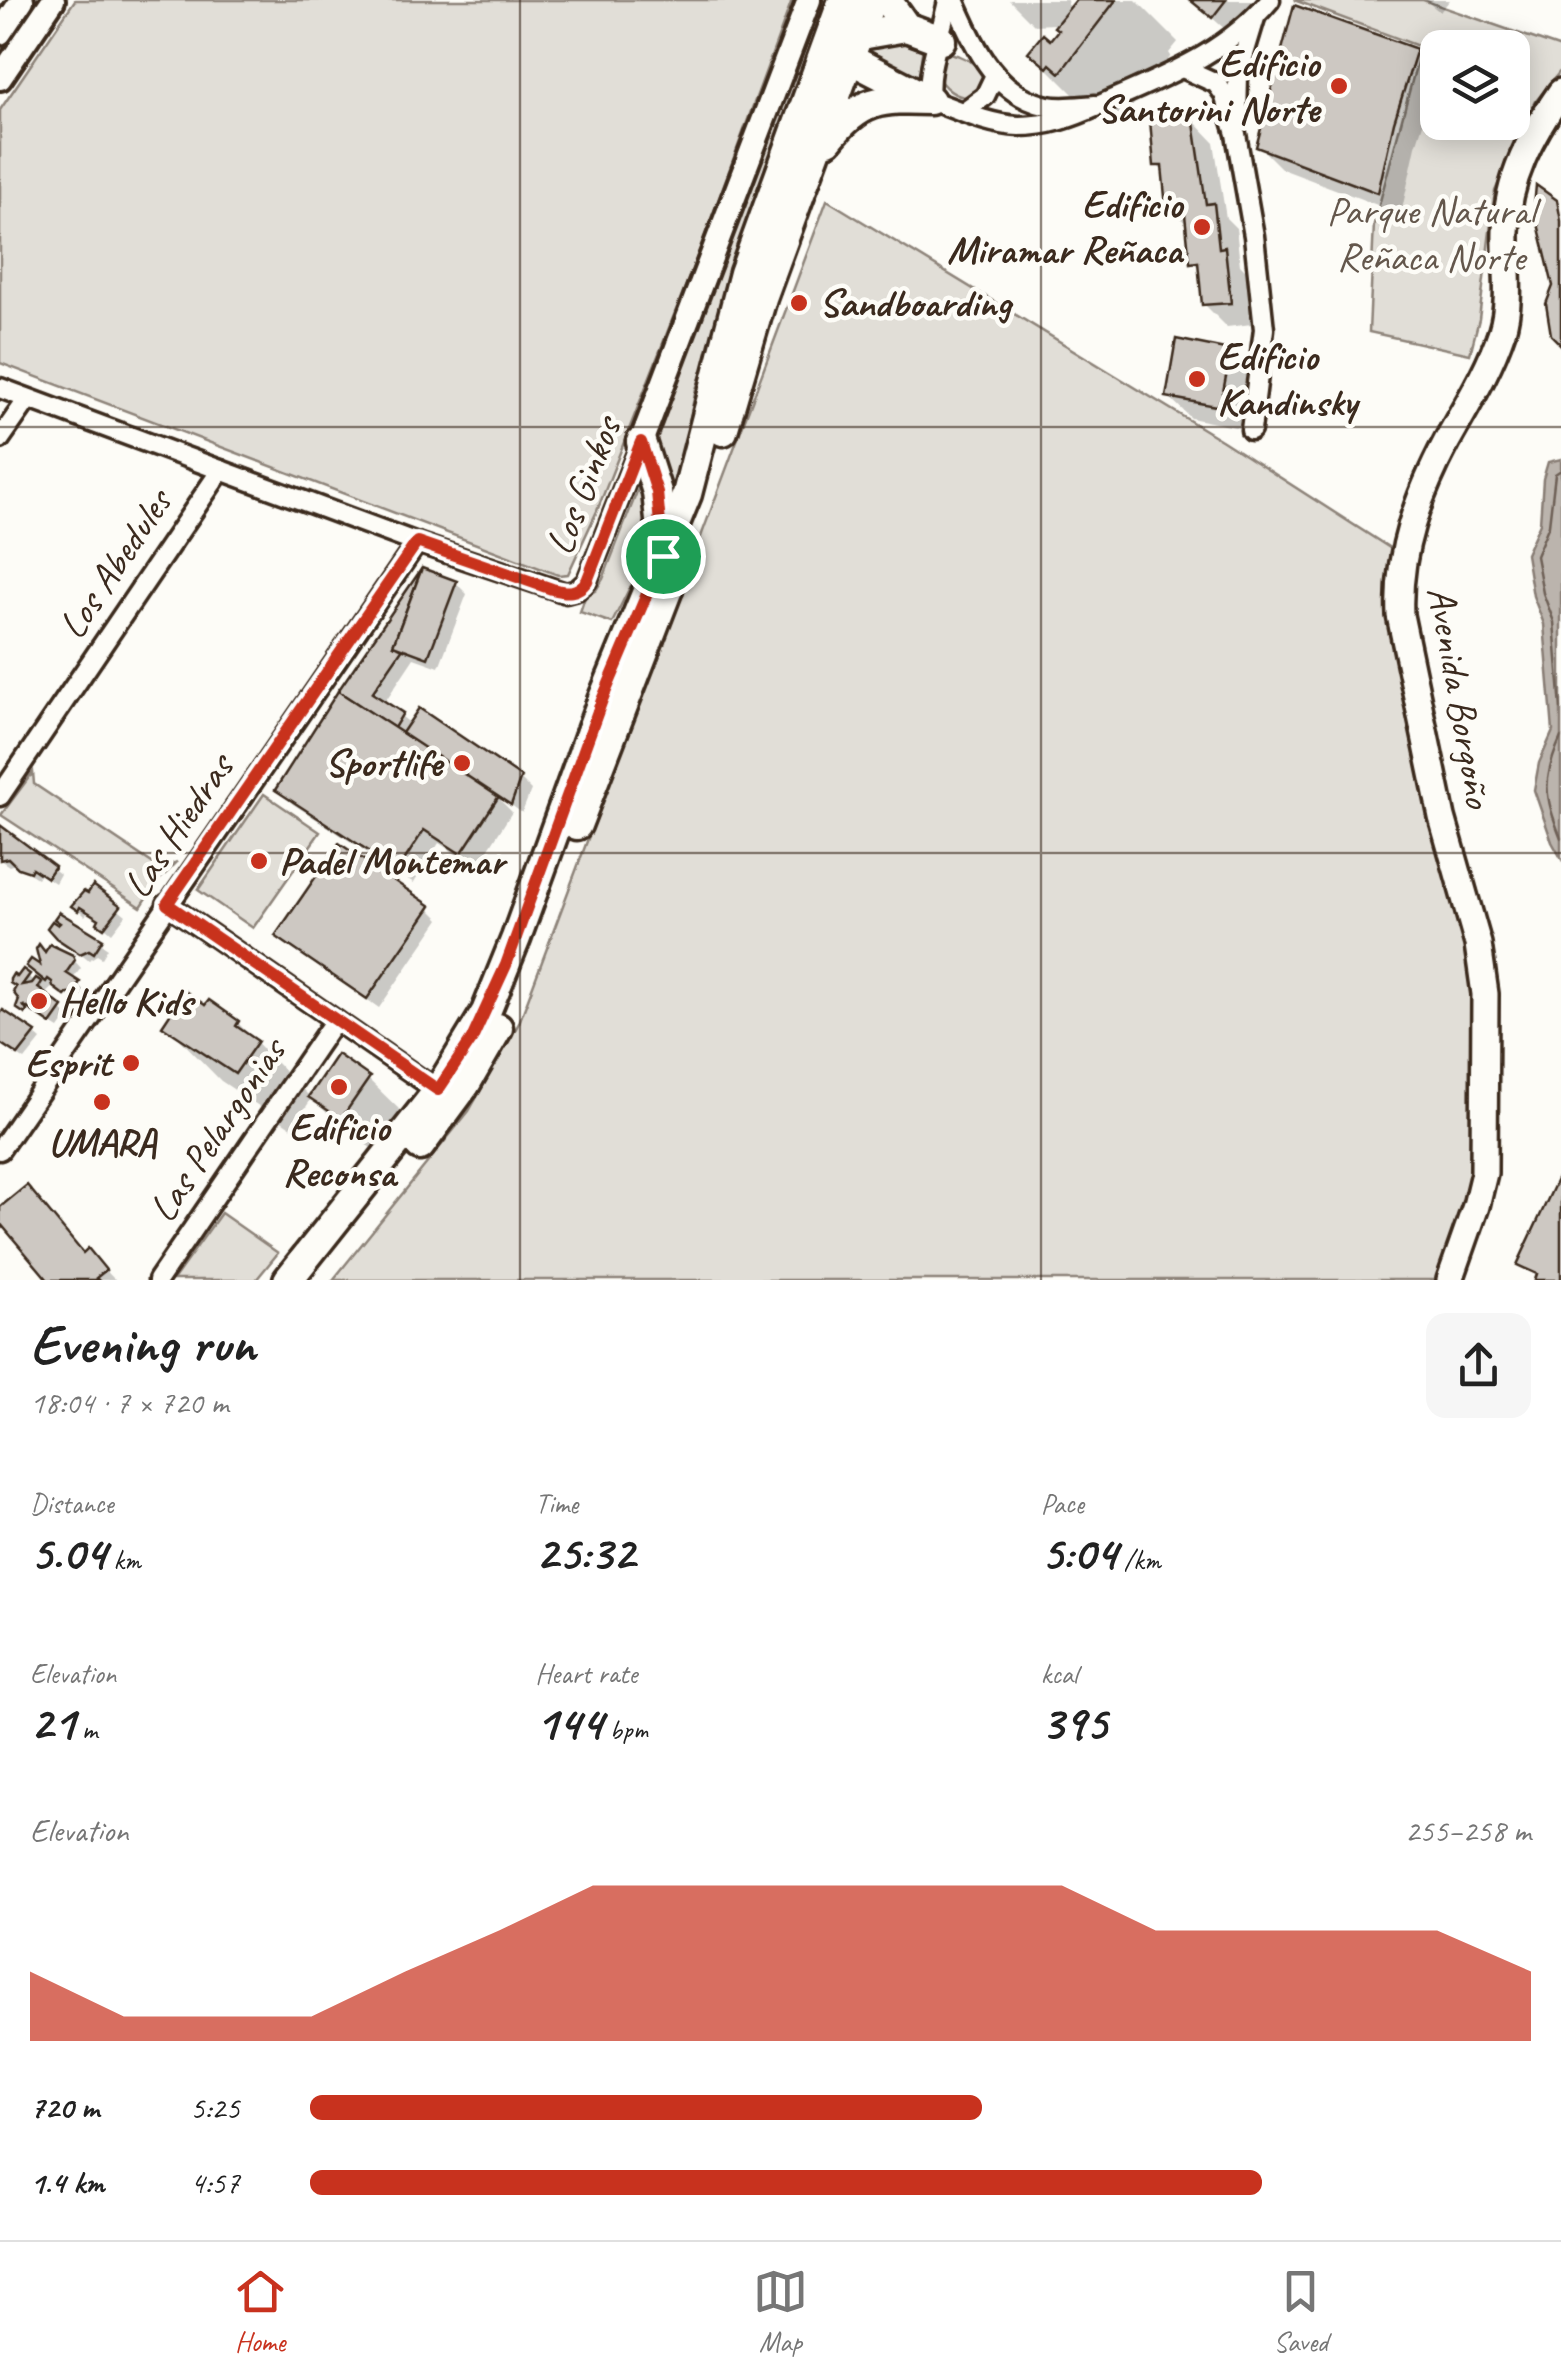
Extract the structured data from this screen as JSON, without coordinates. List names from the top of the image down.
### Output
{
  "streets": {
    "main road": ["Avenida Borgoño"],
    "street": [
      "Los Ginkos",
      "Los Abedules",
      "Las Hiedras",
      "Las Pelargonias"
    ]
  },
  "crossings": [
    ["Los Ginkos", "Los Abedules"],
    ["Los Ginkos", "Las Hiedras"],
    ["Las Hiedras", "Las Pelargonias"]
  ],
  "parks": ["Parque Natural Reñaca Norte"],
  "places": [
    "Edificio Santorini Norte",
    "Edificio Miramar Reñaca",
    "Sandboarding",
    "Edificio Kandinsky",
    "Sportlife",
    "Padel Montemar",
    "Hello Kids",
    "Esprit",
    "Edificio Reconsa",
    "UMARA"
  ],
  "page": {
    "heading": ["Evening run", "18:04 · 7 × 720 m"],
    "stats": [
      ["Distance", "5.04 km"],
      ["Time", "25:32"],
      ["Pace", "5:04 /km"],
      ["Elevation", "21 m"],
      ["Heart rate", "144 bpm"],
      ["kcal", "395"]
    ],
    "chart": ["Elevation", "255–258 m"],
    "list": [
      {
        "name": "720 m",
        "note": "5:25"
      },
      {
        "name": "1.4 km",
        "note": "4:57"
      }
    ],
    "tabs": ["Home", "Map", "Saved"]
  }
}
